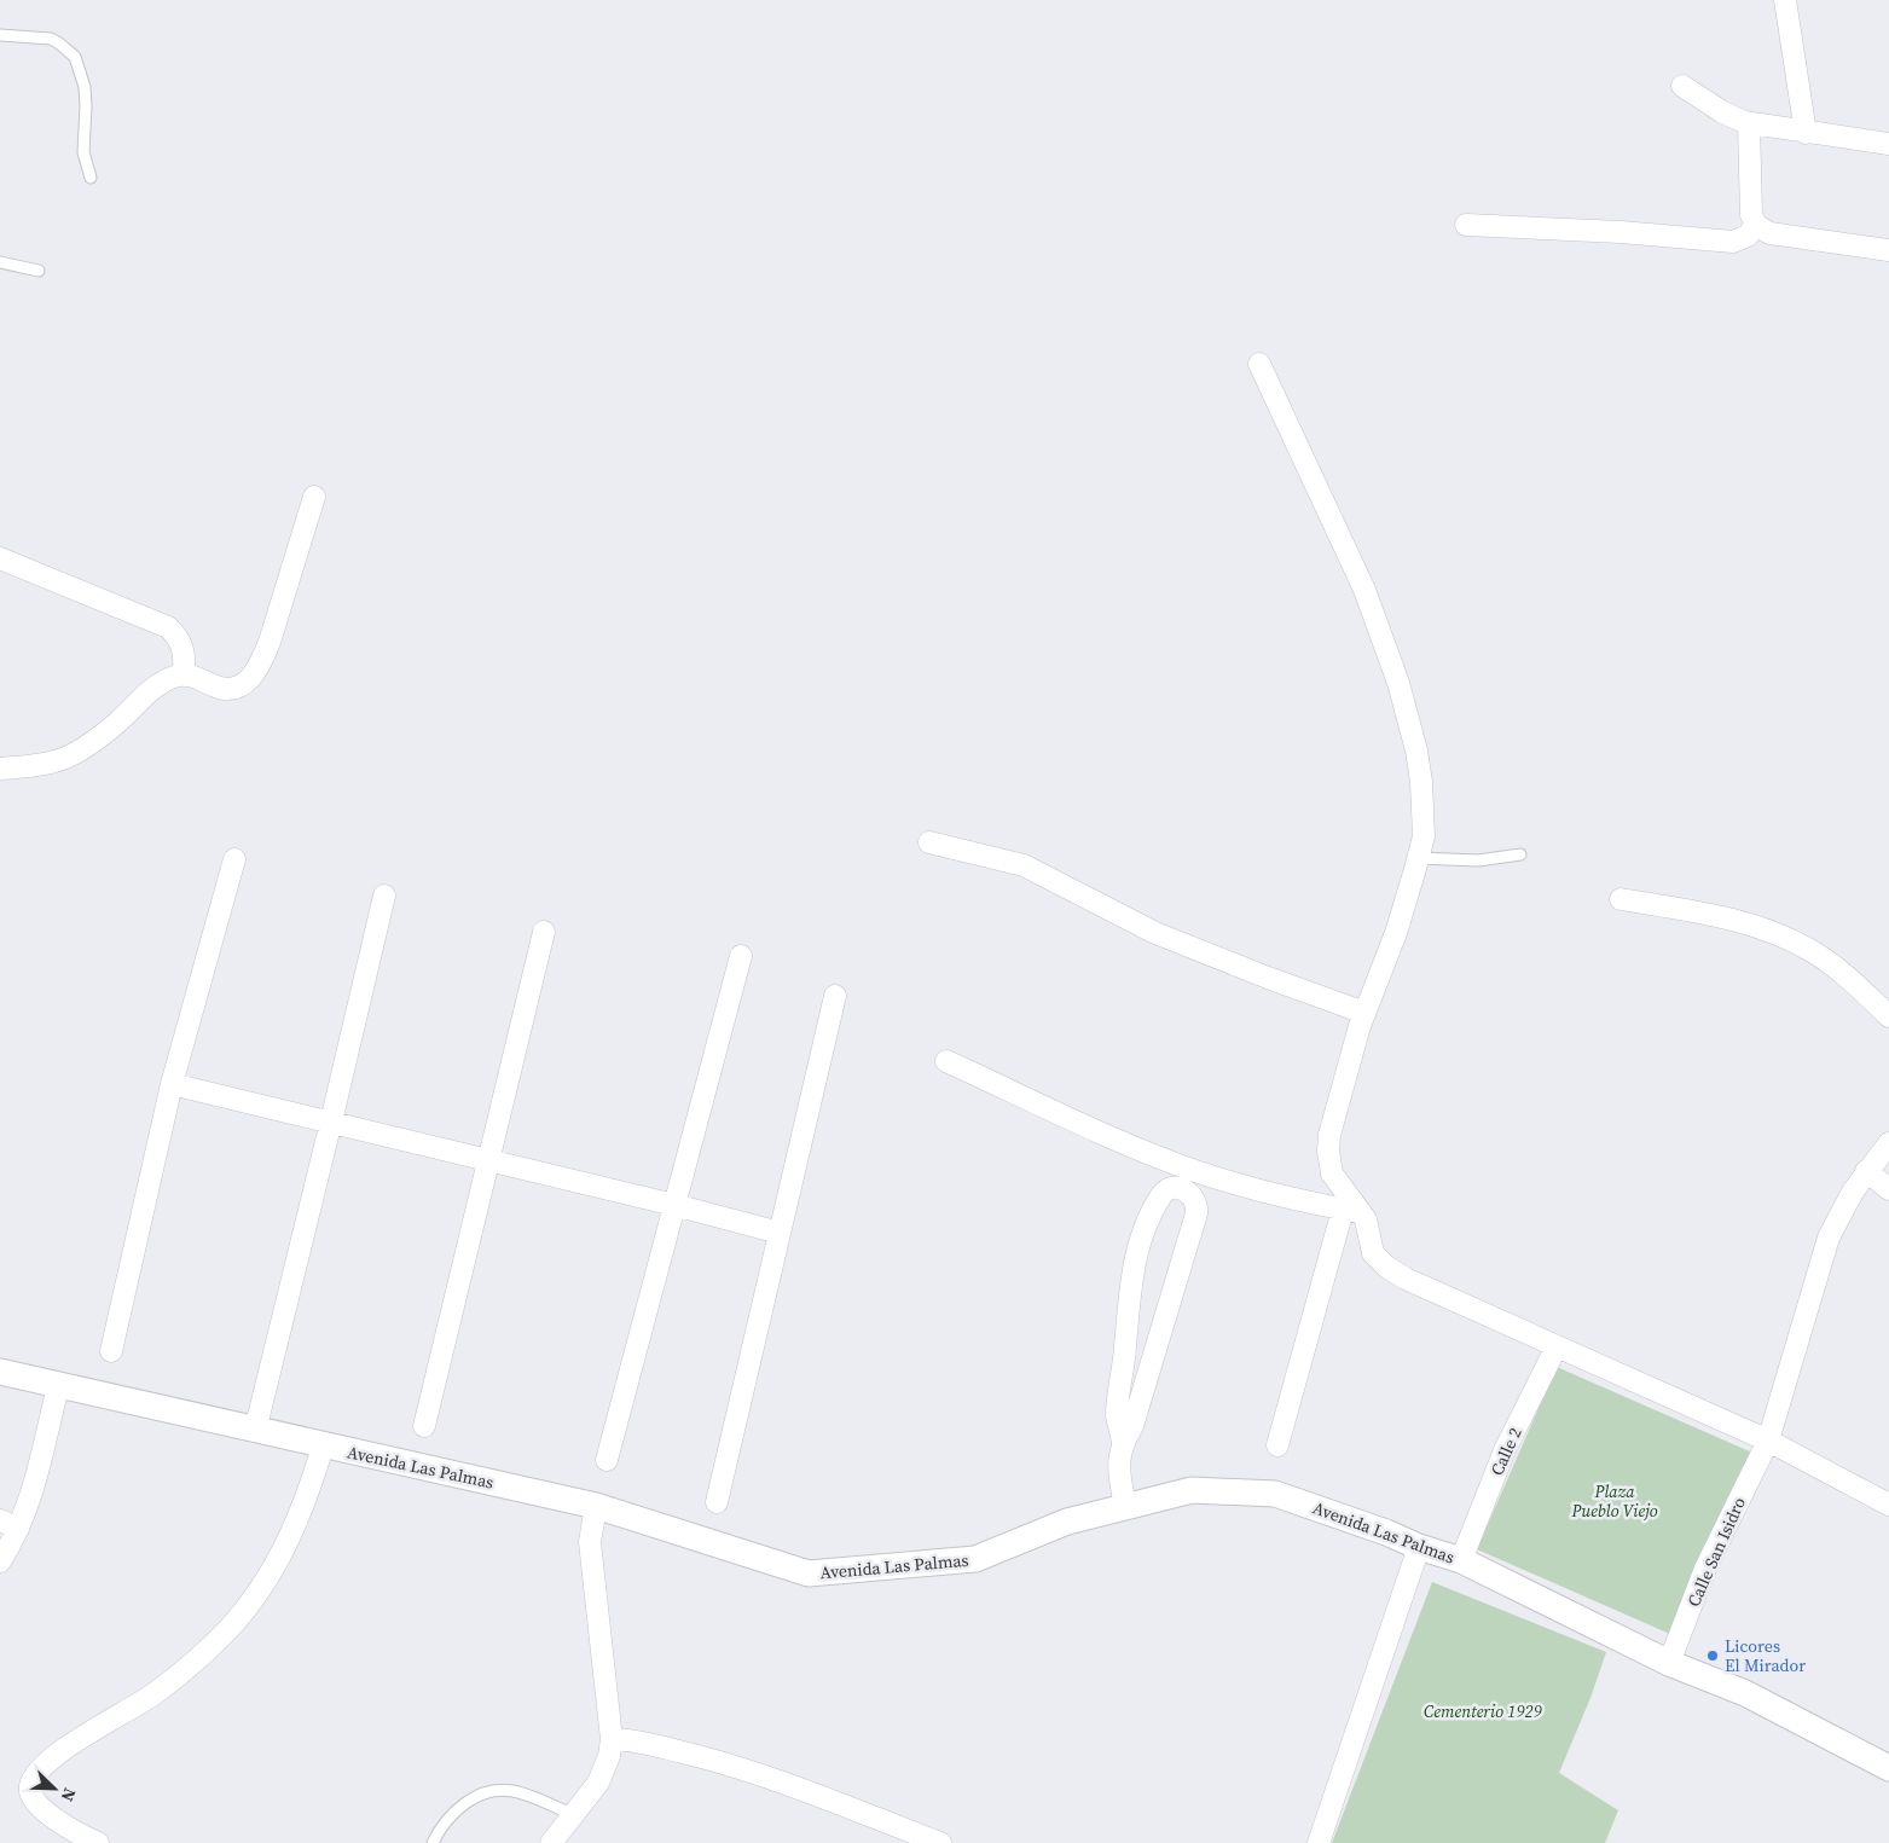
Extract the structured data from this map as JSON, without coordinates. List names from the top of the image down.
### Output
{
  "streets": {
    "street": ["Calle 2", "Avenida Las Palmas", "Calle San Isidro"]
  },
  "crossings": [
    ["Calle 2", "Avenida Las Palmas"],
    ["Avenida Las Palmas", "Calle San Isidro"]
  ],
  "parks": ["Plaza Pueblo Viejo", "Cementerio 1929"],
  "places": ["Licores El Mirador"],
  "north": "bottom right"
}
